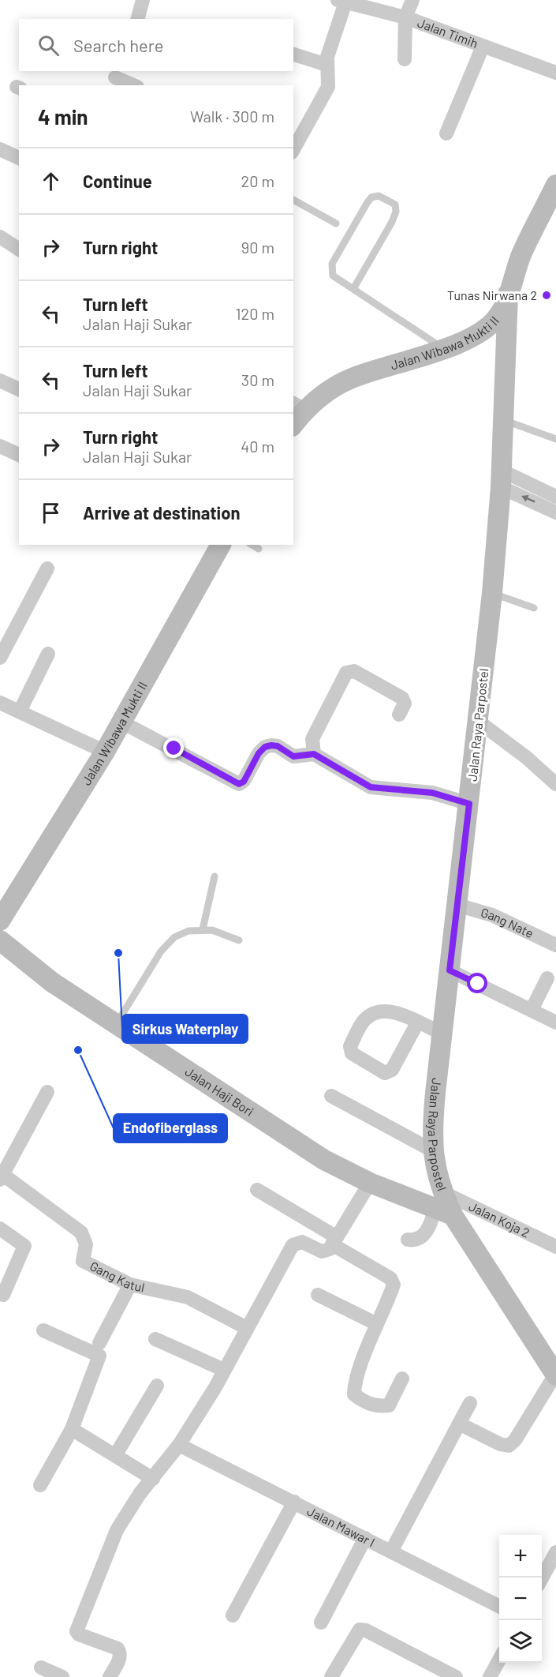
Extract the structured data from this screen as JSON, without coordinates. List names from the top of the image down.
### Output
{
  "streets": {
    "main road": ["Jalan Wibawa Mukti II", "Jalan Raya Parpostel", "Jalan Haji Bori"],
    "street": [
      "Jalan Timih",
      "Gang Nate",
      "Jalan Koja 2",
      "Gang Katul",
      "Jalan Mawar I"
    ]
  },
  "crossings": [
    ["Jalan Wibawa Mukti II", "Jalan Raya Parpostel"],
    ["Jalan Raya Parpostel", "Gang Nate"],
    ["Jalan Raya Parpostel", "Jalan Haji Bori"],
    ["Jalan Raya Parpostel", "Jalan Koja 2"],
    ["Jalan Haji Bori", "Jalan Koja 2"]
  ],
  "places": ["Tunas Nirwana 2", "Sirkus Waterplay", "Endofiberglass"],
  "page": {
    "search": "Search here",
    "heading": ["4 min", "Walk · 300 m"],
    "list": [
      ["Continue", "20 m"],
      ["Turn right", "90 m"],
      ["Turn left", "Jalan Haji Sukar", "120 m"],
      ["Turn left", "Jalan Haji Sukar", "30 m"],
      ["Turn right", "Jalan Haji Sukar", "40 m"],
      "Arrive at destination"
    ],
    "map_buttons": ["+", "−"]
  }
}
